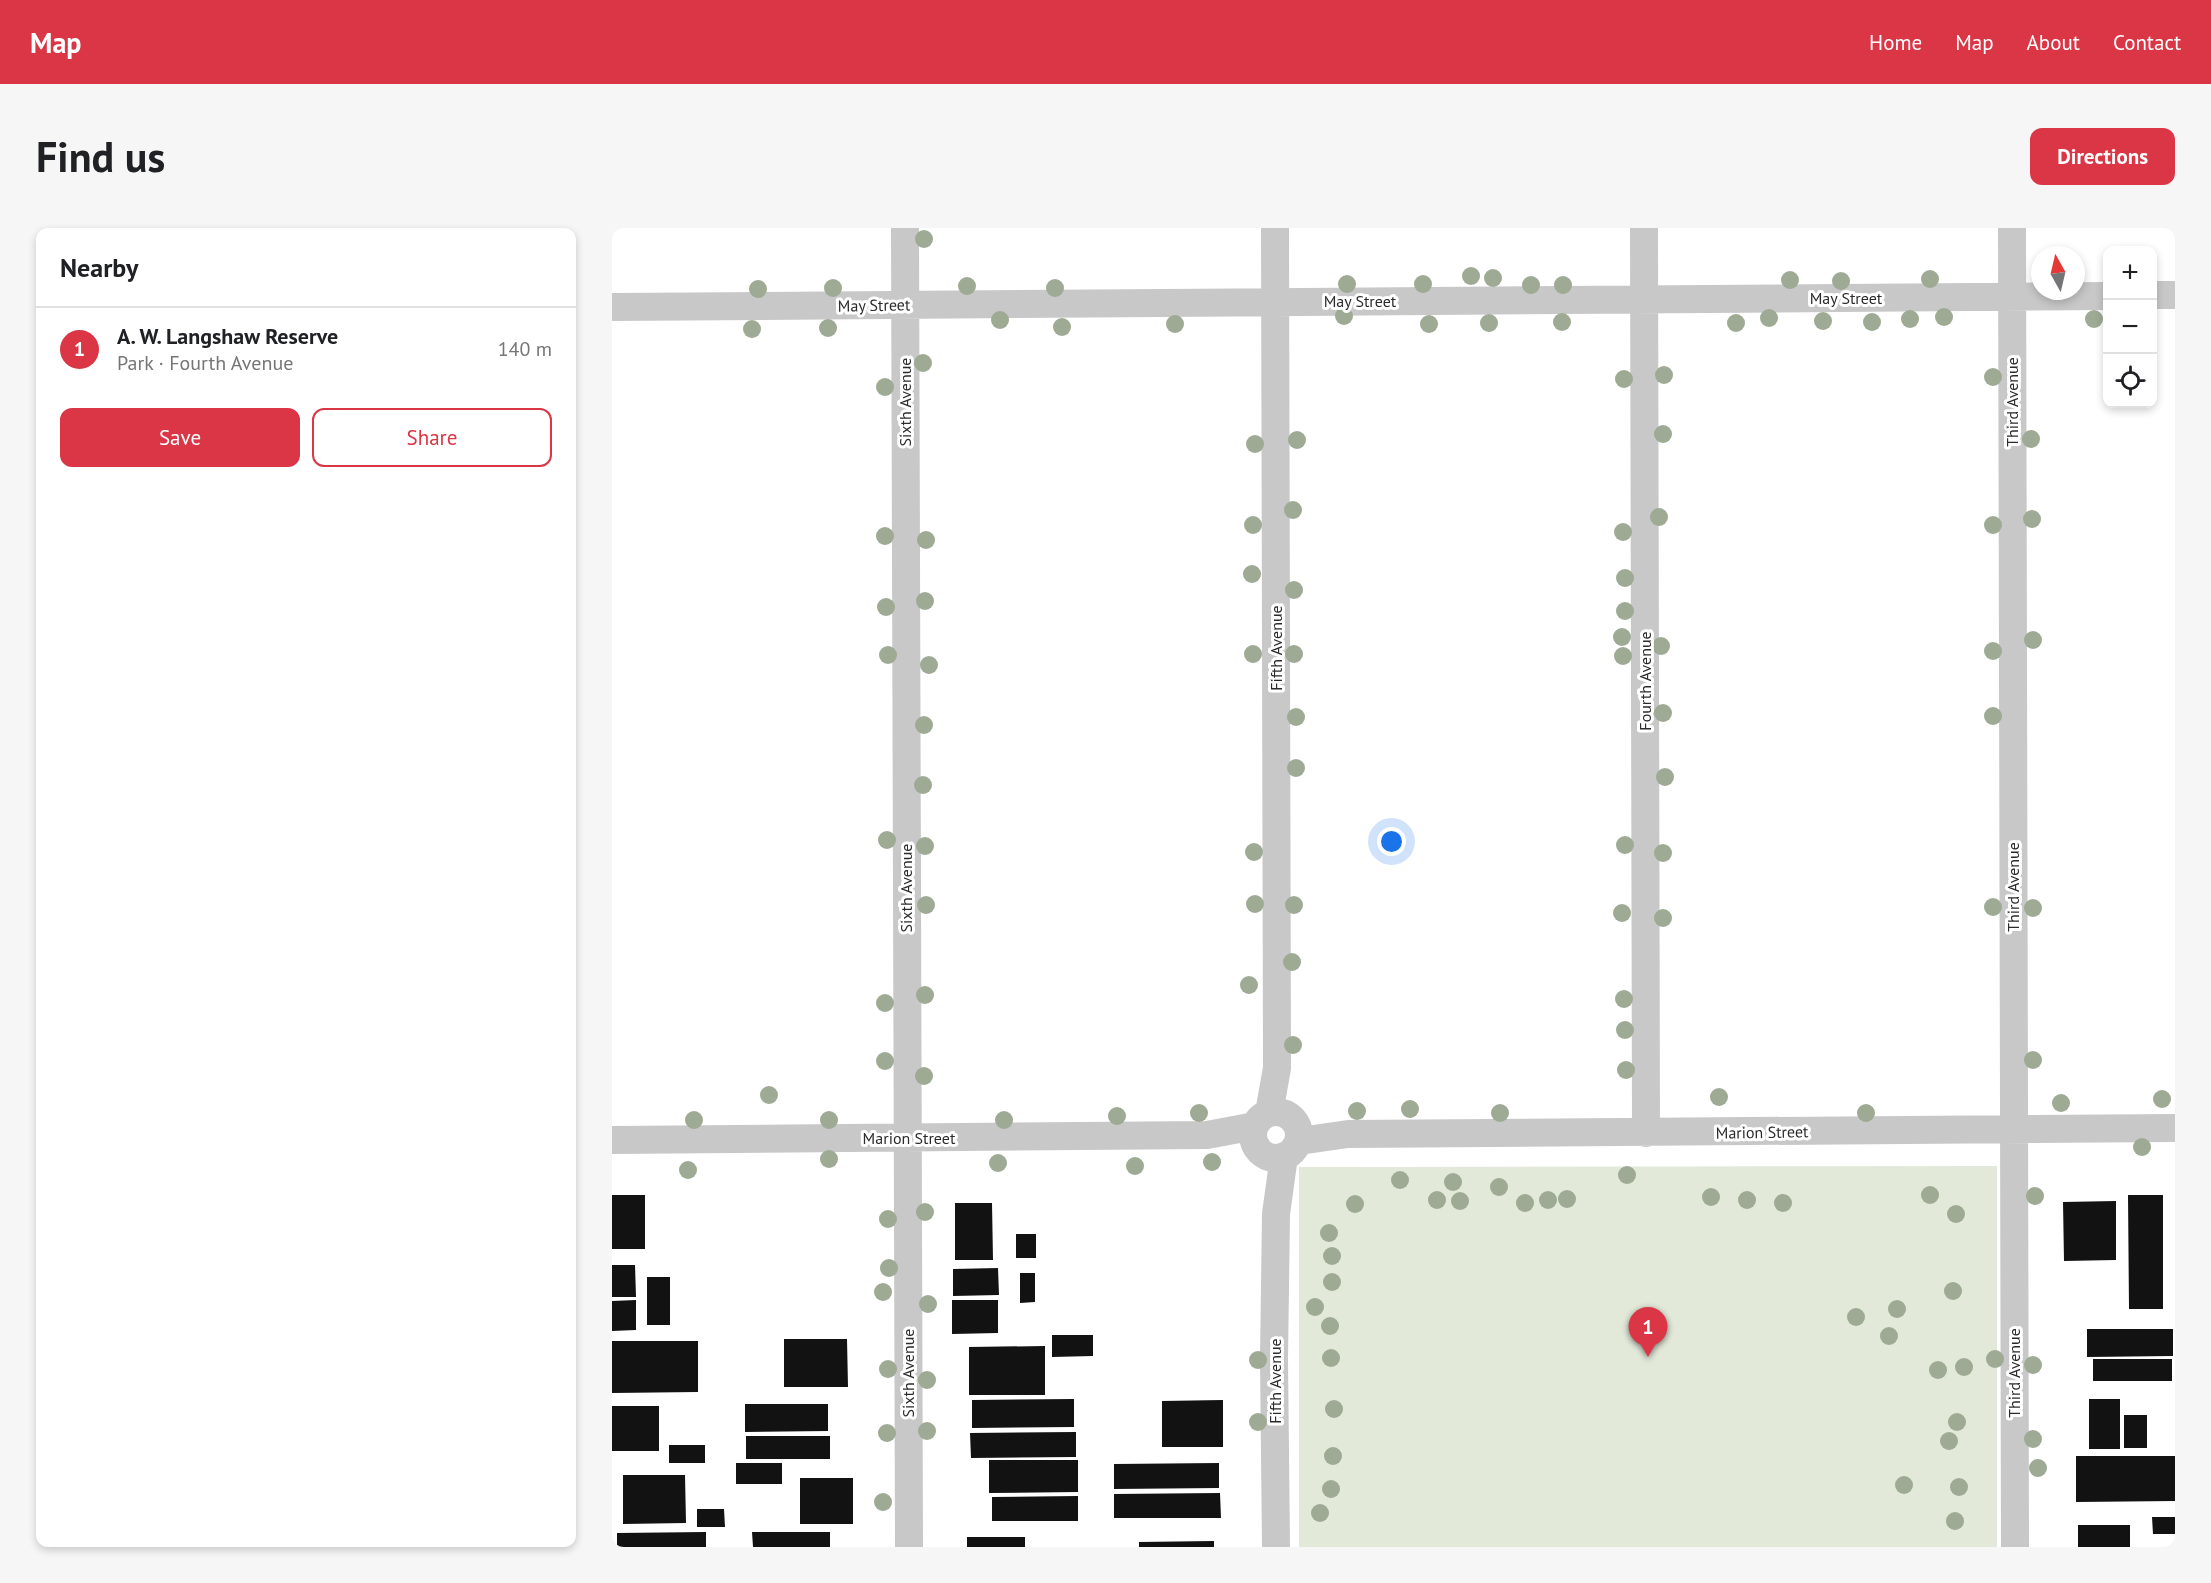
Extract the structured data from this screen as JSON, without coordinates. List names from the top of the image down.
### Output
{
  "streets": {
    "street": [
      "May Street",
      "Sixth Avenue",
      "Third Avenue",
      "Fifth Avenue",
      "Fourth Avenue",
      "Marion Street"
    ]
  },
  "crossings": [
    ["May Street", "Sixth Avenue"],
    ["May Street", "Third Avenue"],
    ["May Street", "Fifth Avenue"],
    ["May Street", "Fourth Avenue"],
    ["Sixth Avenue", "Marion Street"],
    ["Third Avenue", "Marion Street"],
    ["Fifth Avenue", "Marion Street"],
    ["Fourth Avenue", "Marion Street"]
  ],
  "north": "top",
  "page": {
    "header": "Map",
    "nav": [
      "Home",
      "Map",
      "About",
      "Contact"
    ],
    "buttons": [
      "Directions",
      ["Save", "Share"]
    ],
    "title": "Find us",
    "heading": "Nearby",
    "map_buttons": ["+", "−"],
    "list": [
      {
        "mark": "1",
        "name": "A. W. Langshaw Reserve",
        "note": "Park · Fourth Avenue",
        "value": "140 m"
      }
    ],
    "pins": "1"
  }
}
